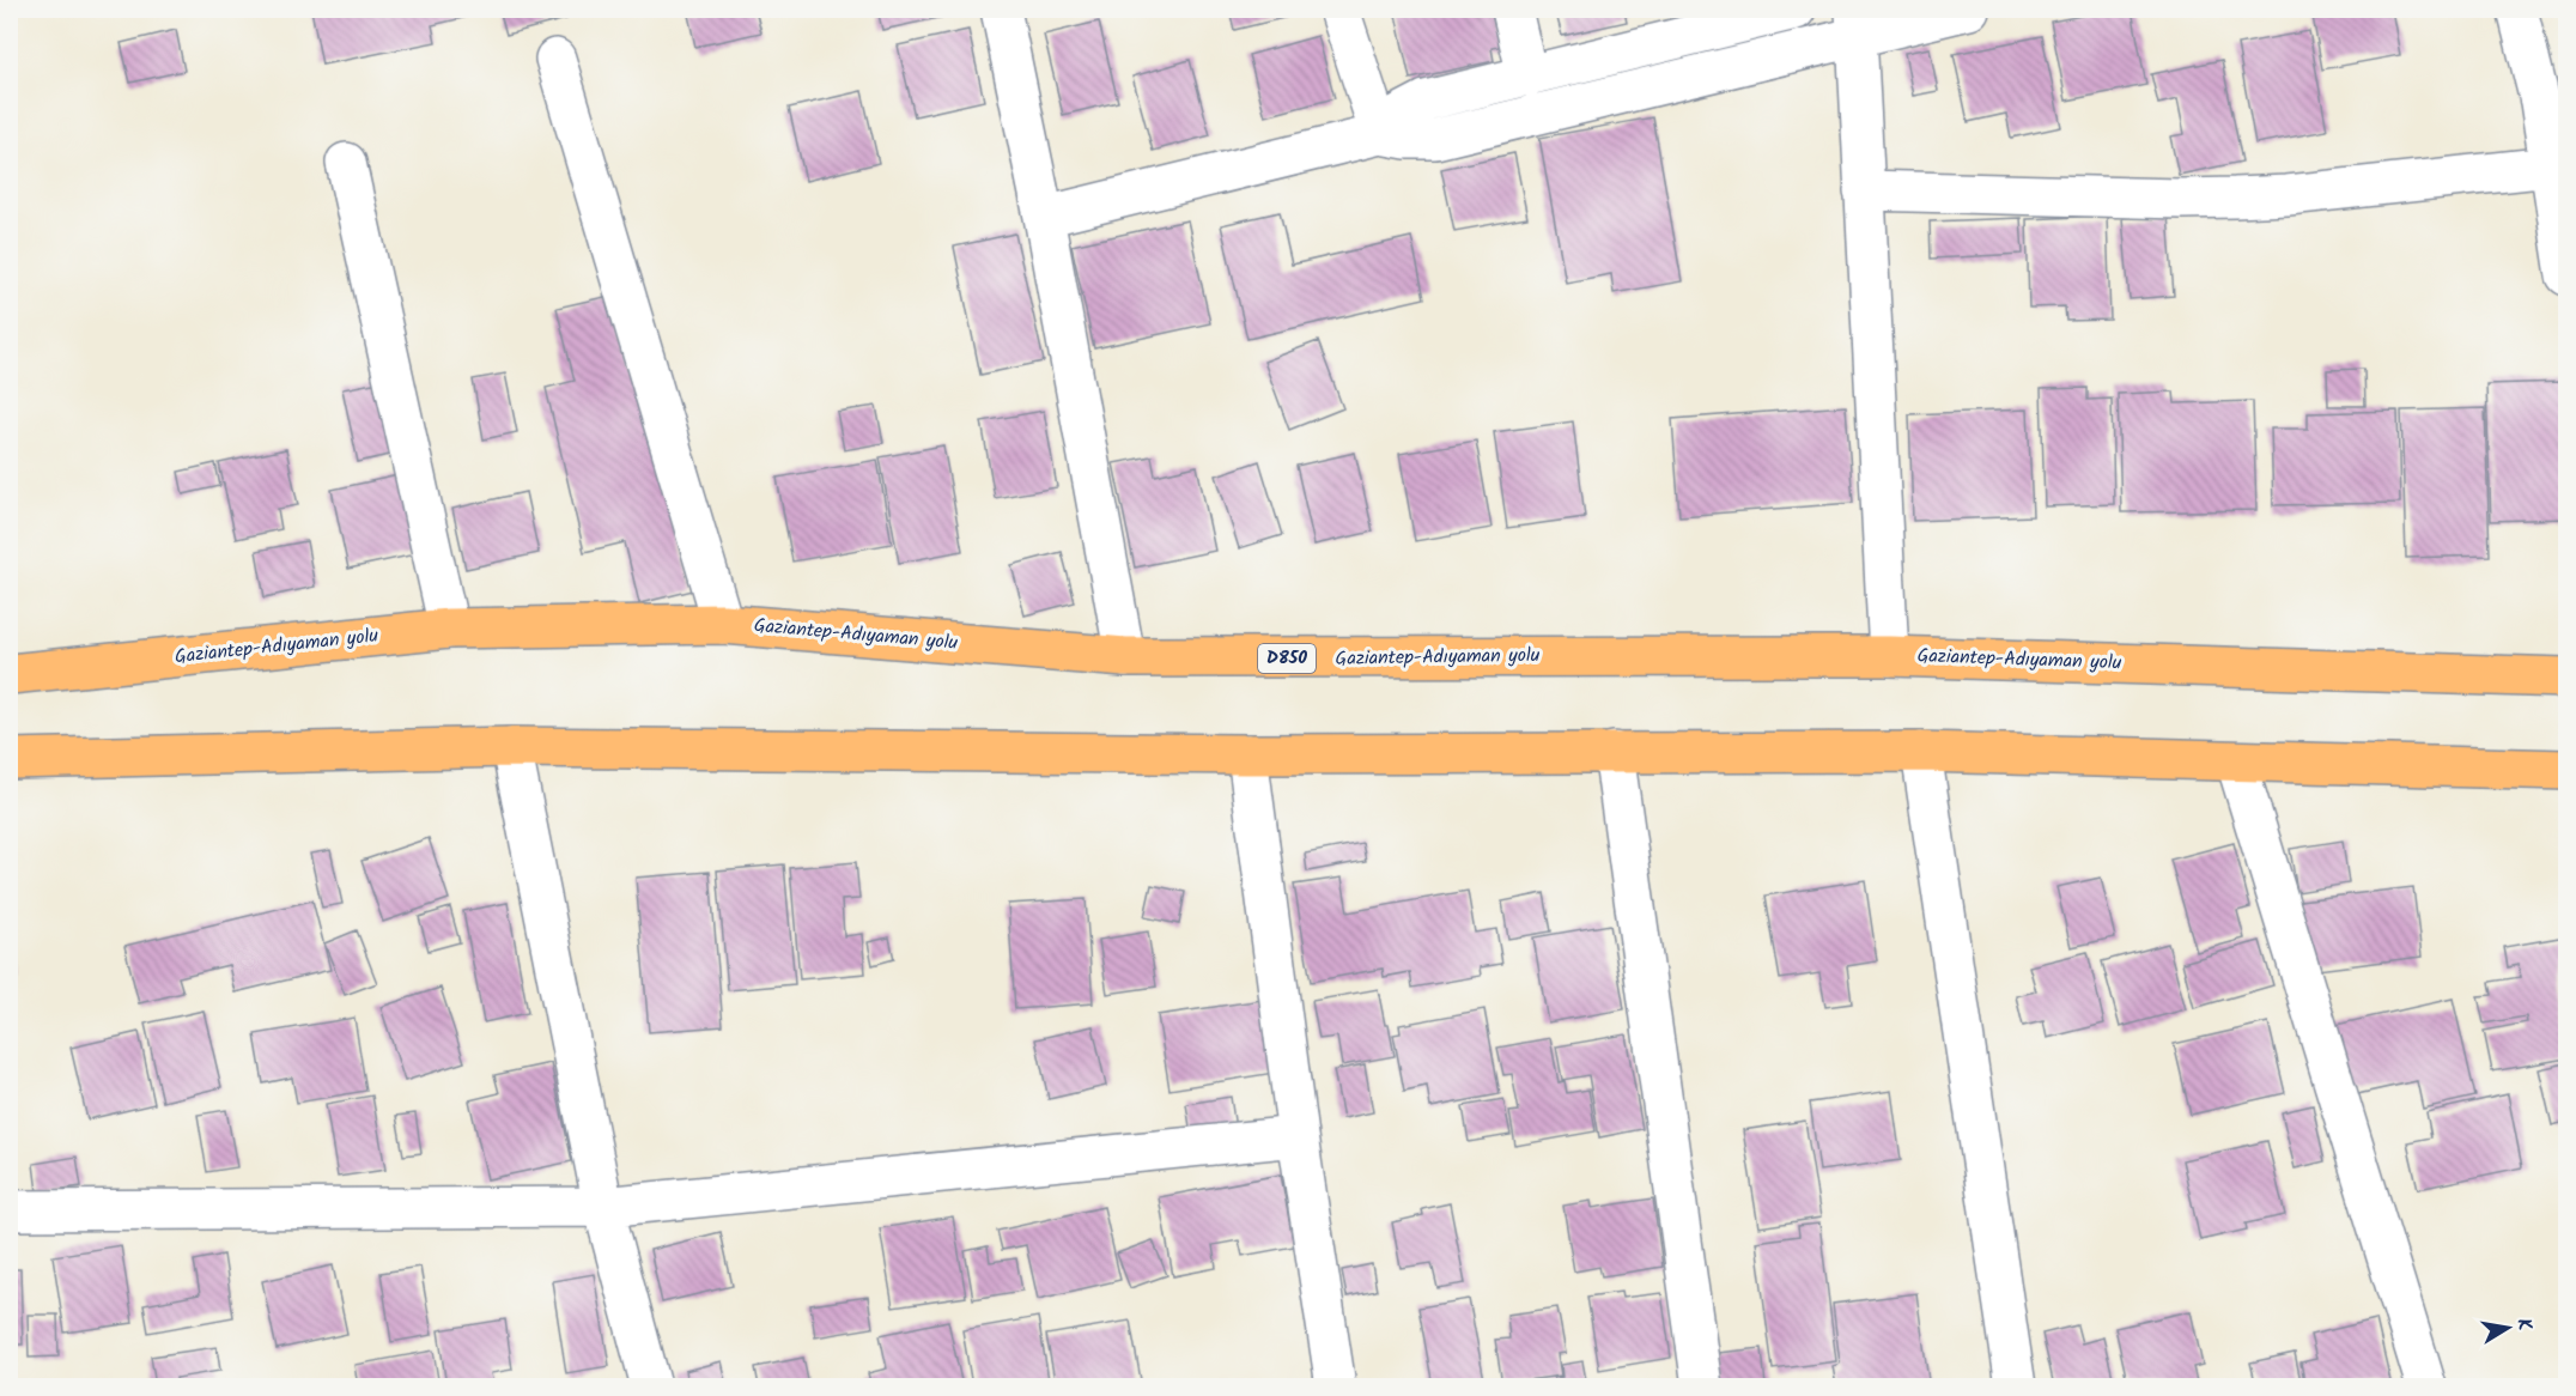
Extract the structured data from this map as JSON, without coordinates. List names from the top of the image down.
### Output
{
  "streets": {
    "highway": ["Gaziantep-Adıyaman yolu", "D850"]
  },
  "north": "right"
}
